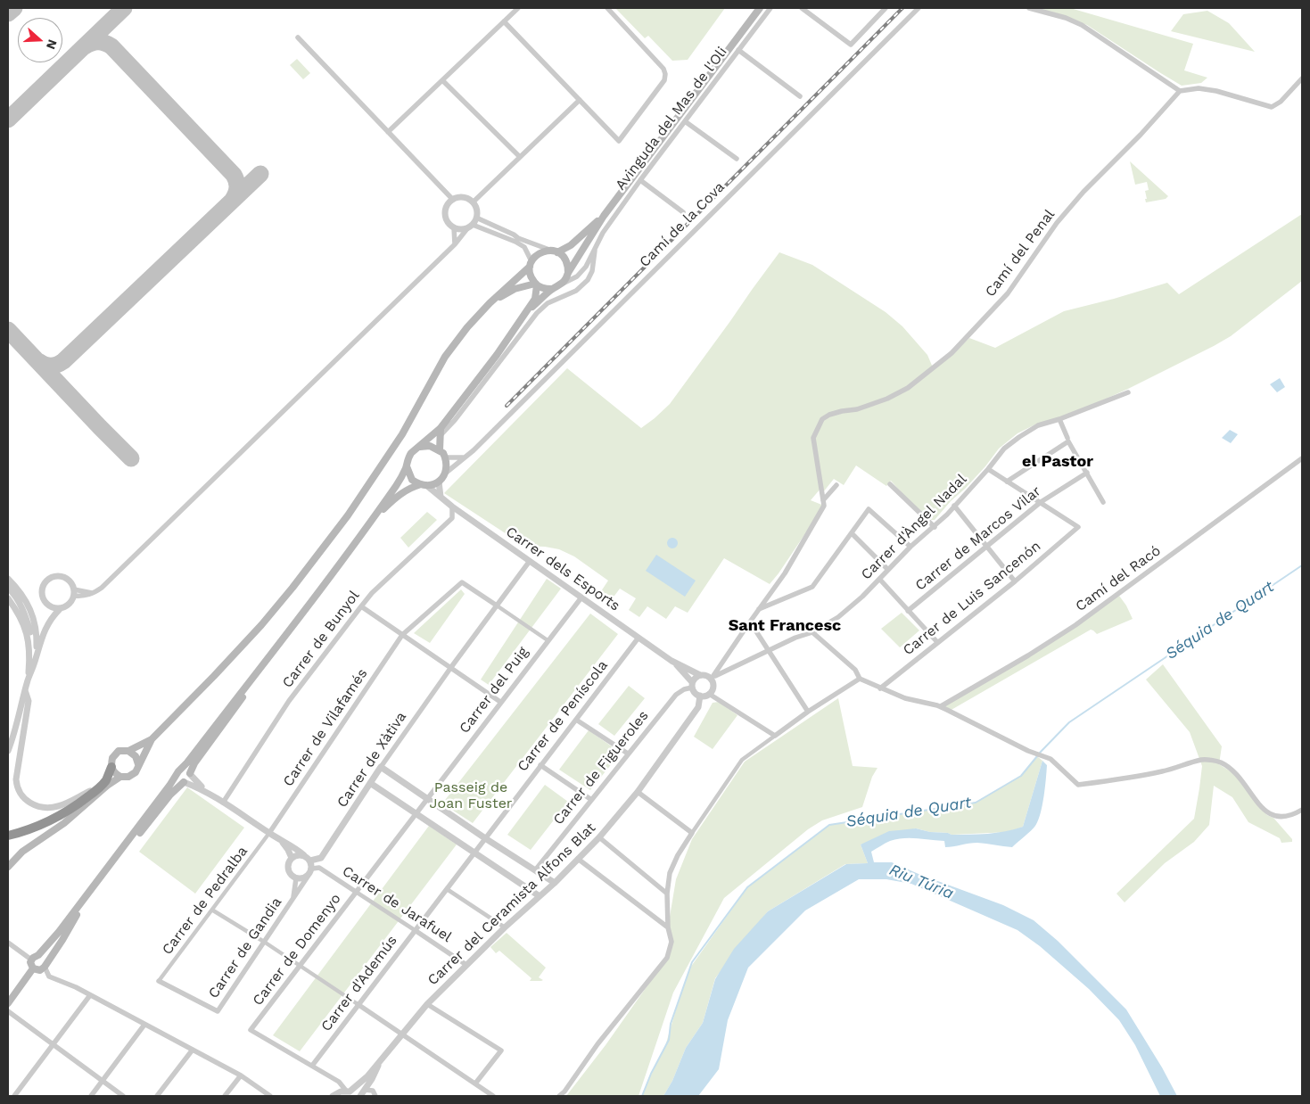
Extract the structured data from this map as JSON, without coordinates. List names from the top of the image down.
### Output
{
  "streets": {
    "street": [
      "Avinguda del Mas de l'Oli",
      "Camí de la Cova",
      "Camí del Penal",
      "Carrer d'Àngel Nadal",
      "Carrer de Marcos Vilar",
      "Carrer dels Esports",
      "Camí del Racó",
      "Carrer de Luis Sancenón",
      "Carrer de Bunyol",
      "Carrer del Puig",
      "Carrer de Peníscola",
      "Carrer de Vilafamés",
      "Carrer de Xàtiva",
      "Carrer de Figueroles",
      "Carrer de Pedralba",
      "Carrer de Jarafuel",
      "Carrer del Ceramista Alfons Blat",
      "Carrer de Gandia",
      "Carrer de Domenyo",
      "Carrer d'Ademús"
    ]
  },
  "crossings": [
    ["Camí de la Cova", "Carrer dels Esports"],
    ["Carrer d'Àngel Nadal", "Carrer dels Esports"],
    ["Carrer d'Àngel Nadal", "Carrer de Figueroles"],
    ["Carrer d'Àngel Nadal", "Carrer del Ceramista Alfons Blat"],
    ["Carrer de Marcos Vilar", "Carrer de Luis Sancenón"],
    ["Carrer dels Esports", "Carrer de Bunyol"],
    ["Carrer dels Esports", "Carrer del Puig"],
    ["Carrer dels Esports", "Carrer de Peníscola"],
    ["Carrer dels Esports", "Carrer de Xàtiva"],
    ["Carrer dels Esports", "Carrer de Figueroles"],
    ["Carrer dels Esports", "Carrer del Ceramista Alfons Blat"],
    ["Carrer del Puig", "Carrer de Domenyo"],
    ["Carrer de Peníscola", "Carrer d'Ademús"],
    ["Carrer de Vilafamés", "Carrer de Xàtiva"],
    ["Carrer de Vilafamés", "Carrer de Pedralba"],
    ["Carrer de Xàtiva", "Carrer de Jarafuel"],
    ["Carrer de Xàtiva", "Carrer de Gandia"],
    ["Carrer de Figueroles", "Carrer del Ceramista Alfons Blat"],
    ["Carrer de Pedralba", "Carrer de Gandia"],
    ["Carrer de Jarafuel", "Carrer del Ceramista Alfons Blat"],
    ["Carrer de Jarafuel", "Carrer de Gandia"],
    ["Carrer de Jarafuel", "Carrer de Domenyo"],
    ["Carrer de Jarafuel", "Carrer d'Ademús"],
    ["Carrer de Domenyo", "Carrer d'Ademús"]
  ],
  "districts": ["el Pastor", "Sant Francesc"],
  "water": ["Séquia de Quart", "Riu Túria"],
  "parks": ["Passeig de Joan Fuster"],
  "north": "right"
}
